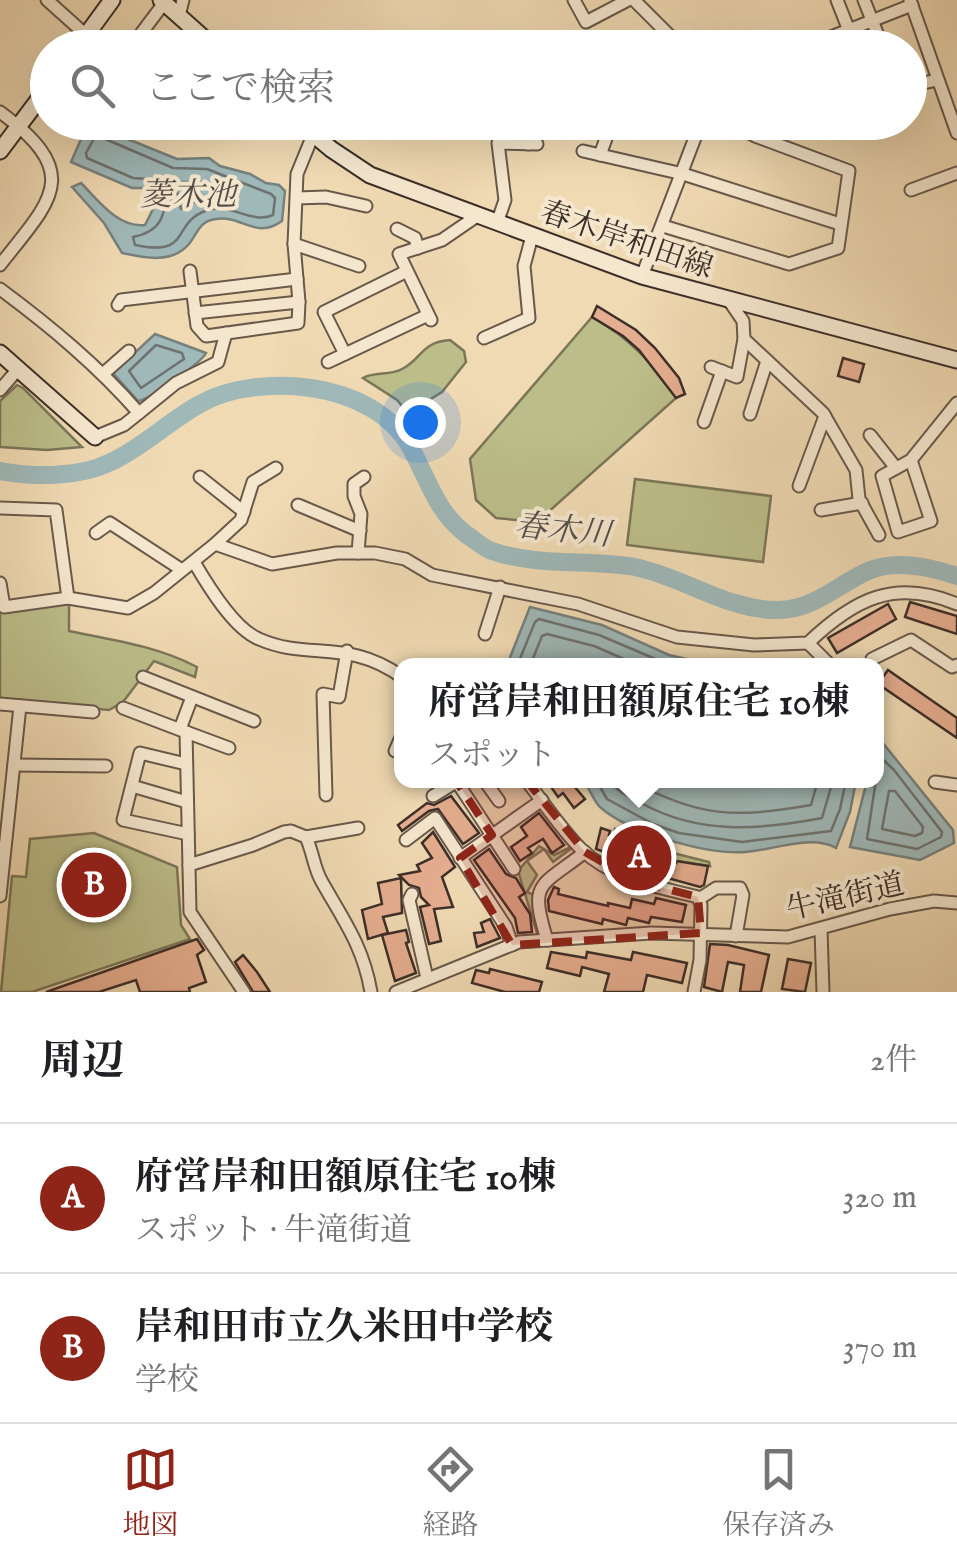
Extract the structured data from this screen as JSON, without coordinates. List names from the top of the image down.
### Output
{
  "streets": {
    "main road": ["春木岸和田線"],
    "street": ["牛滝街道"]
  },
  "water": ["菱木池", "春木川"],
  "page": {
    "search": "ここで検索",
    "popup": ["府営岸和田額原住宅 10棟", "スポット"],
    "pins": ["A", "B"],
    "heading": ["周辺", "2件"],
    "list": [
      {
        "mark": "A",
        "name": "府営岸和田額原住宅 10棟",
        "note": "スポット · 牛滝街道",
        "value": "320 m"
      },
      {
        "mark": "B",
        "name": "岸和田市立久米田中学校",
        "note": "学校",
        "value": "370 m"
      }
    ],
    "nav": ["地図", "経路", "保存済み"]
  }
}
